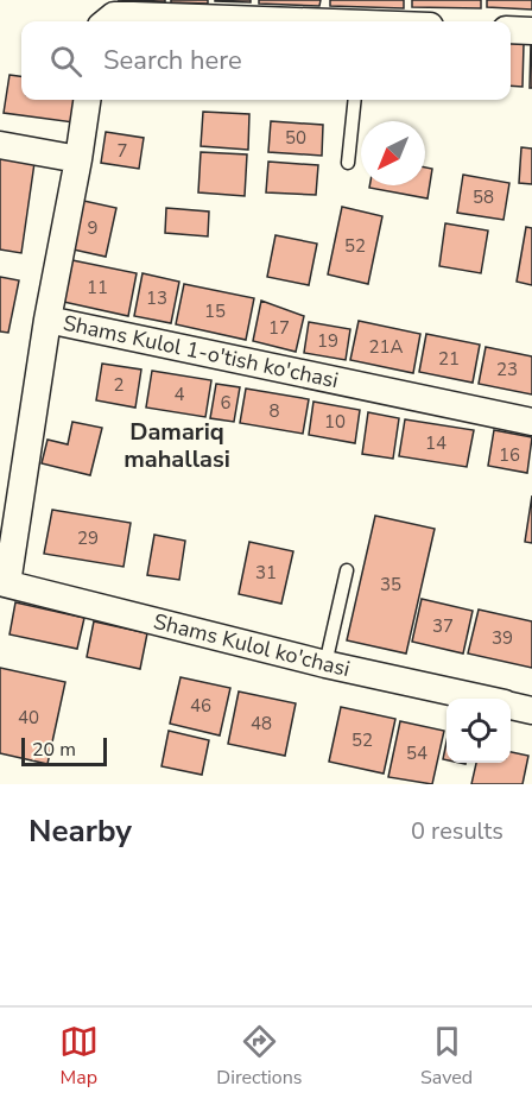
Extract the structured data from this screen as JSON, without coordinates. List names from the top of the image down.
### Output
{
  "streets": {
    "street": ["Shams Kulol 1-o'tish ko'chasi", "Shams Kulol ko'chasi"]
  },
  "crossings": [
    ["Shams Kulol 1-o'tish ko'chasi", "Shams Kulol ko'chasi"]
  ],
  "districts": ["Damariq mahallasi"],
  "house_numbers": [
    "50",
    "7",
    "58",
    "9",
    "52",
    "11",
    "13",
    "15",
    "17",
    "19",
    "21A",
    "21",
    "23",
    "2",
    "4",
    "6",
    "8",
    "10",
    "14",
    "16",
    "29",
    "31",
    "35",
    "37",
    "39",
    "46",
    "40",
    "48",
    "52",
    "54"
  ],
  "scale_bar": "20 m",
  "north": "bottom left",
  "page": {
    "search": "Search here",
    "scale": "20 m",
    "heading": ["Nearby", "0 results"],
    "nav": ["Map", "Directions", "Saved"]
  }
}
